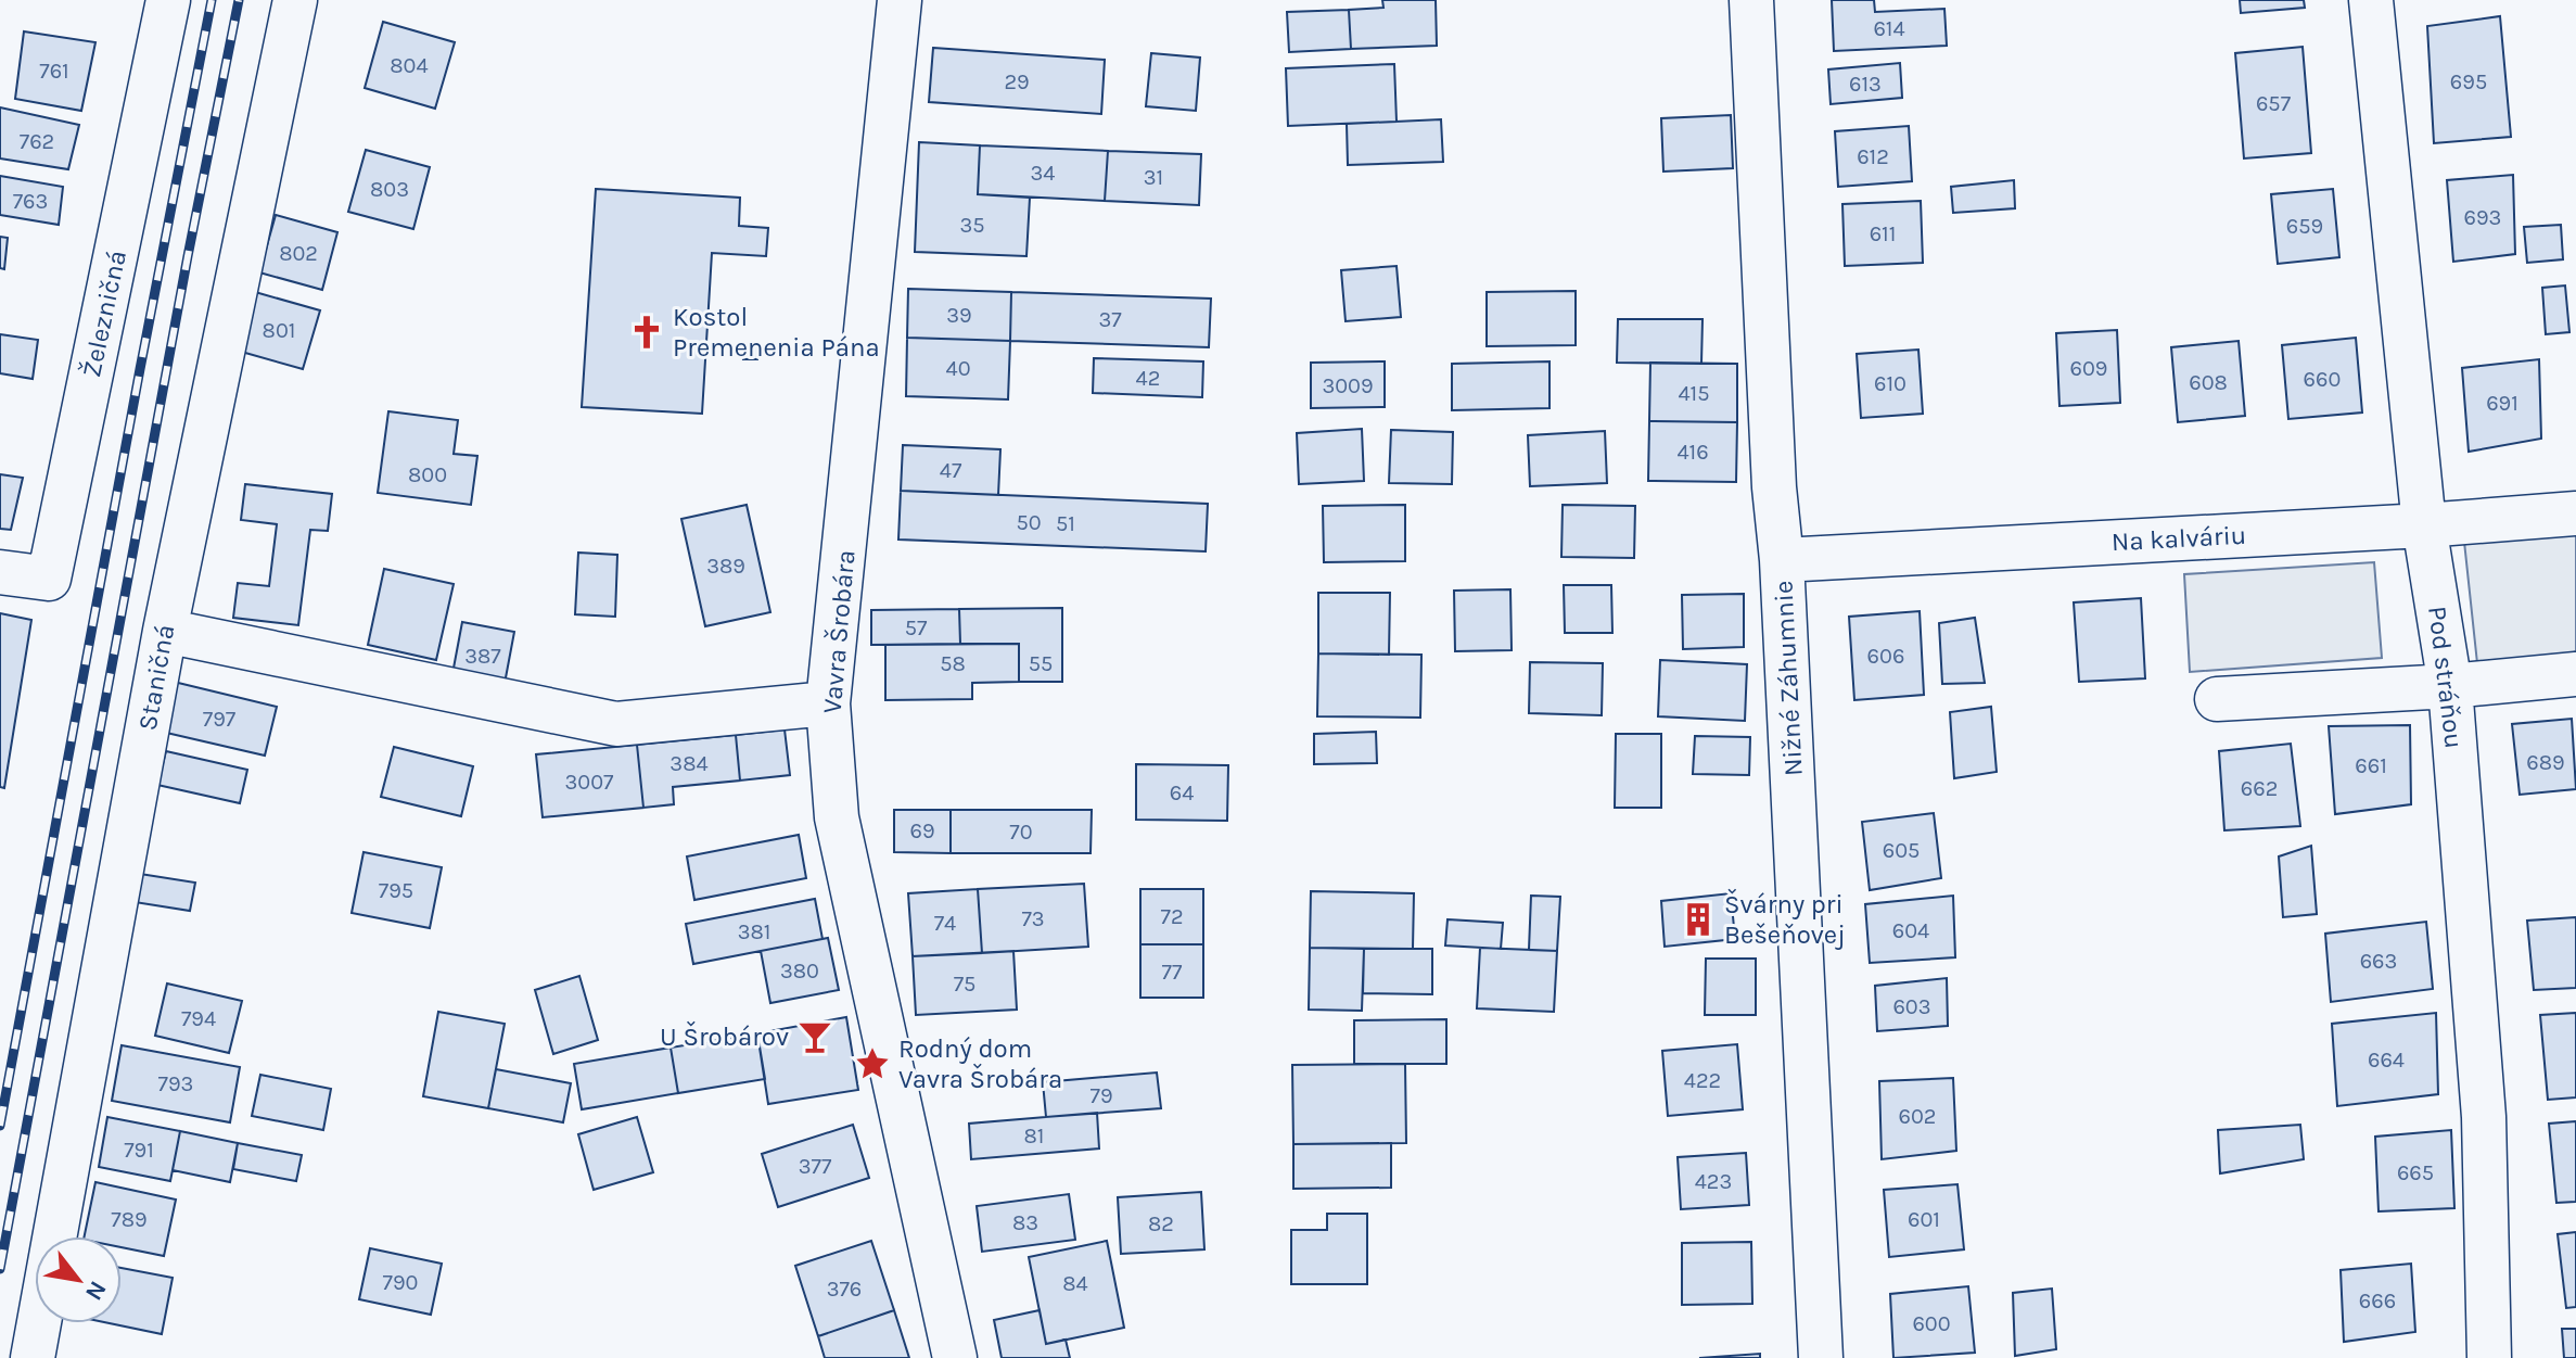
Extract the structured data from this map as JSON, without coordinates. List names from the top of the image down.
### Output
{
  "streets": {
    "street": [
      "Železničná",
      "Na kalváriu",
      "Vavra Šrobára",
      "Staničná",
      "Pod stráňou",
      "Nižné Záhumnie"
    ]
  },
  "crossings": [
    ["Na kalváriu", "Pod stráňou"],
    ["Na kalváriu", "Nižné Záhumnie"]
  ],
  "places": {
    "church": ["Kostol Premenenia Pána"],
    "building": ["Švárny pri Bešeňovej"],
    "bar": ["U Šrobárov"],
    "place": ["Rodný dom Vavra Šrobára"]
  },
  "house_numbers": [
    "614",
    "804",
    "761",
    "29",
    "695",
    "613",
    "657",
    "762",
    "612",
    "34",
    "31",
    "803",
    "763",
    "693",
    "35",
    "659",
    "611",
    "802",
    "39",
    "37",
    "801",
    "40",
    "609",
    "42",
    "660",
    "608",
    "610",
    "3009",
    "415",
    "691",
    "416",
    "47",
    "800",
    "50",
    "51",
    "389",
    "57",
    "387",
    "606",
    "58",
    "55",
    "797",
    "689",
    "384",
    "661",
    "3007",
    "662",
    "64",
    "69",
    "70",
    "605",
    "795",
    "72",
    "73",
    "74",
    "604",
    "381",
    "663",
    "380",
    "77",
    "75",
    "603",
    "794",
    "664",
    "422",
    "793",
    "79",
    "602",
    "81",
    "791",
    "377",
    "665",
    "423",
    "789",
    "601",
    "83",
    "82",
    "790",
    "84",
    "376",
    "666",
    "600"
  ],
  "north": "bottom right"
}
